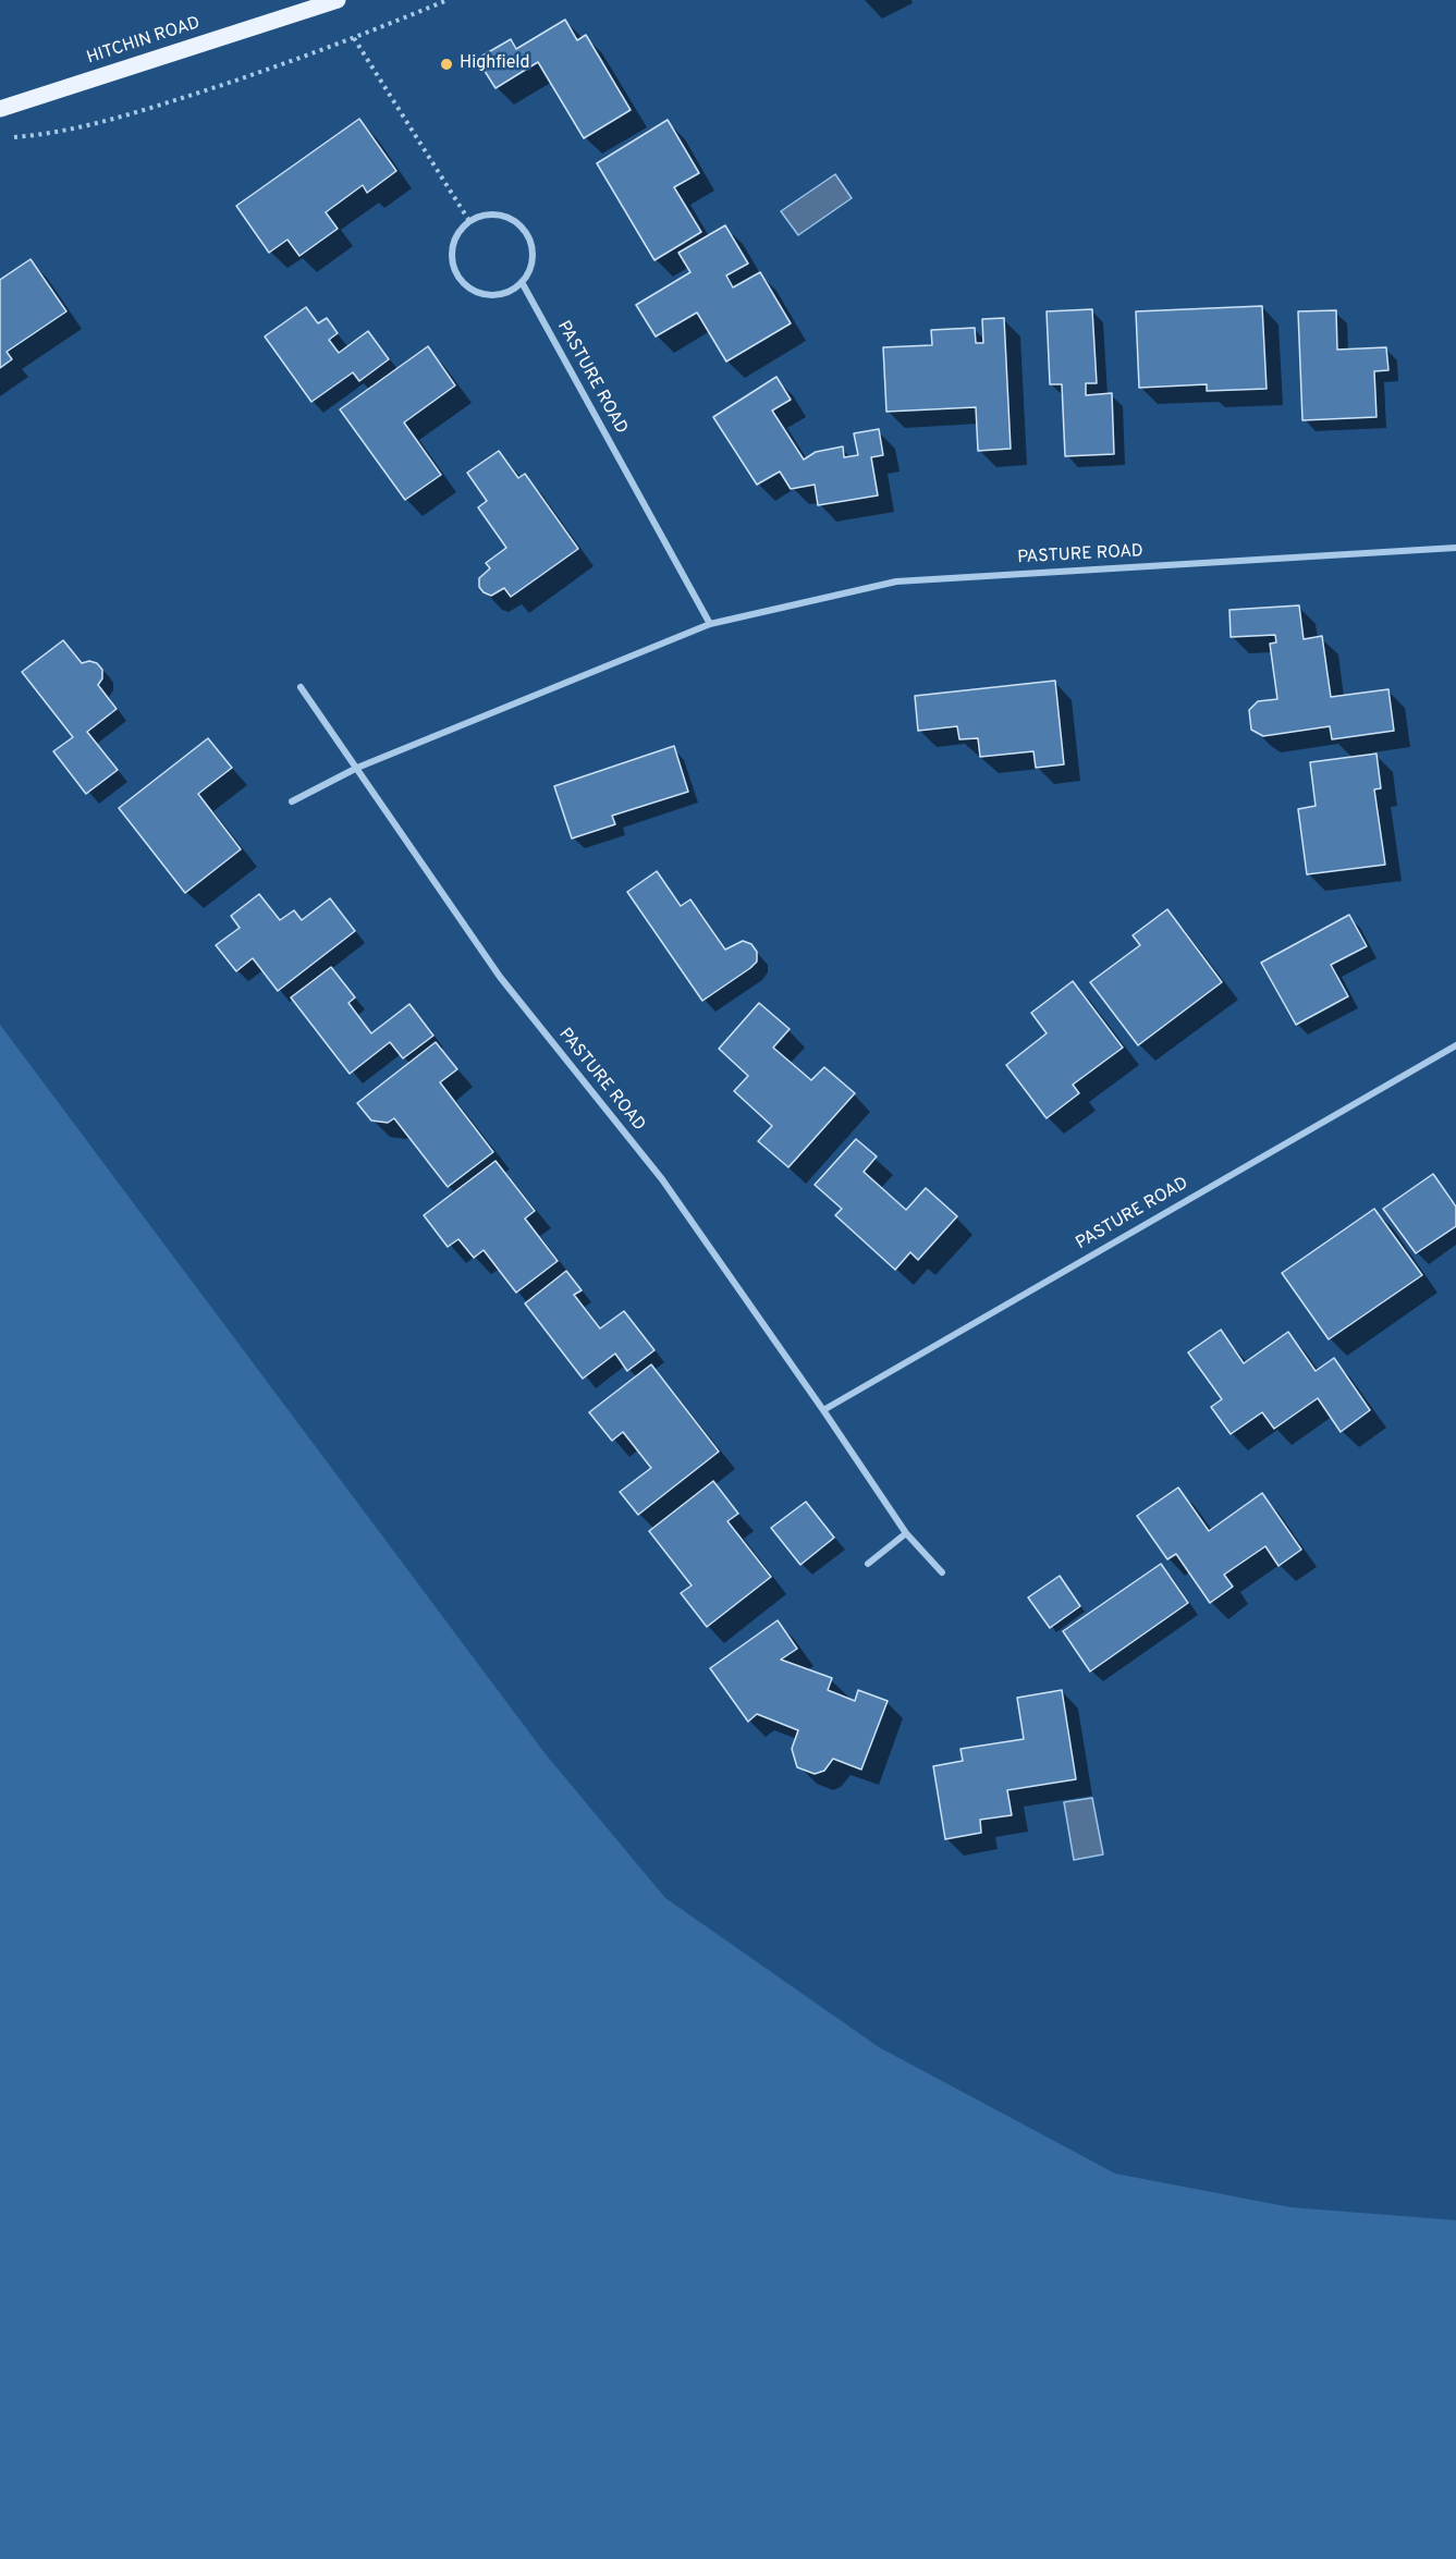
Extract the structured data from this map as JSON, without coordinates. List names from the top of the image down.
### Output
{
  "streets": {
    "main road": ["HITCHIN ROAD"],
    "street": ["PASTURE ROAD"]
  },
  "places": ["Highfield"]
}
